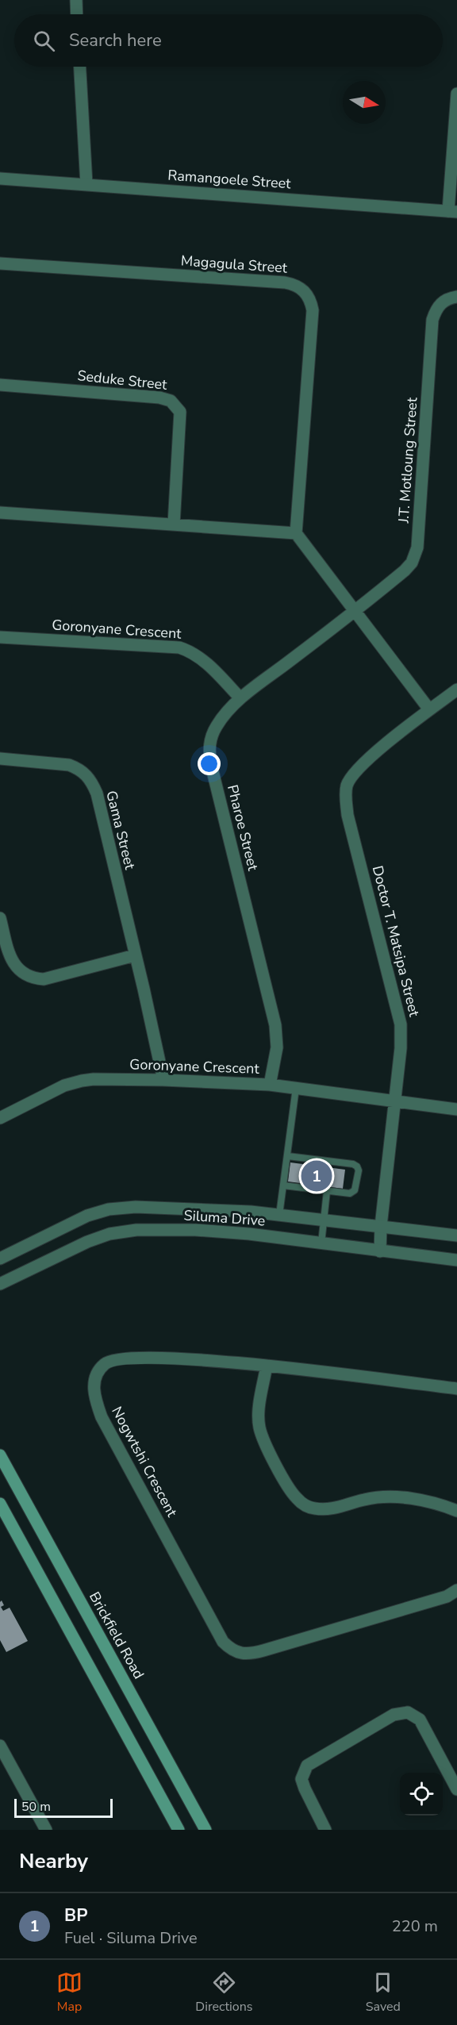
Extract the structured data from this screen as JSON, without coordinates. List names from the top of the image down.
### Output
{
  "streets": {
    "main road": ["Brickfield Road"],
    "street": [
      "Ramangoele Street",
      "Magagula Street",
      "Seduke Street",
      "J.T. Motloung Street",
      "Goronyane Crescent",
      "Pharoe Street",
      "Gama Street",
      "Doctor T. Matsipa Street",
      "Siluma Drive",
      "Nogwtshi Crescent"
    ]
  },
  "crossings": [
    ["J.T. Motloung Street", "Pharoe Street"],
    ["Goronyane Crescent", "Pharoe Street"],
    ["Goronyane Crescent", "Gama Street"],
    ["Goronyane Crescent", "Doctor T. Matsipa Street"],
    ["Doctor T. Matsipa Street", "Siluma Drive"]
  ],
  "scale_bar": "50 m",
  "north": "right",
  "page": {
    "search": "Search here",
    "pins": "1",
    "scale": "50 m",
    "heading": "Nearby",
    "list": [
      {
        "mark": "1",
        "name": "BP",
        "note": "Fuel · Siluma Drive",
        "value": "220 m"
      }
    ],
    "nav": ["Map", "Directions", "Saved"]
  }
}
